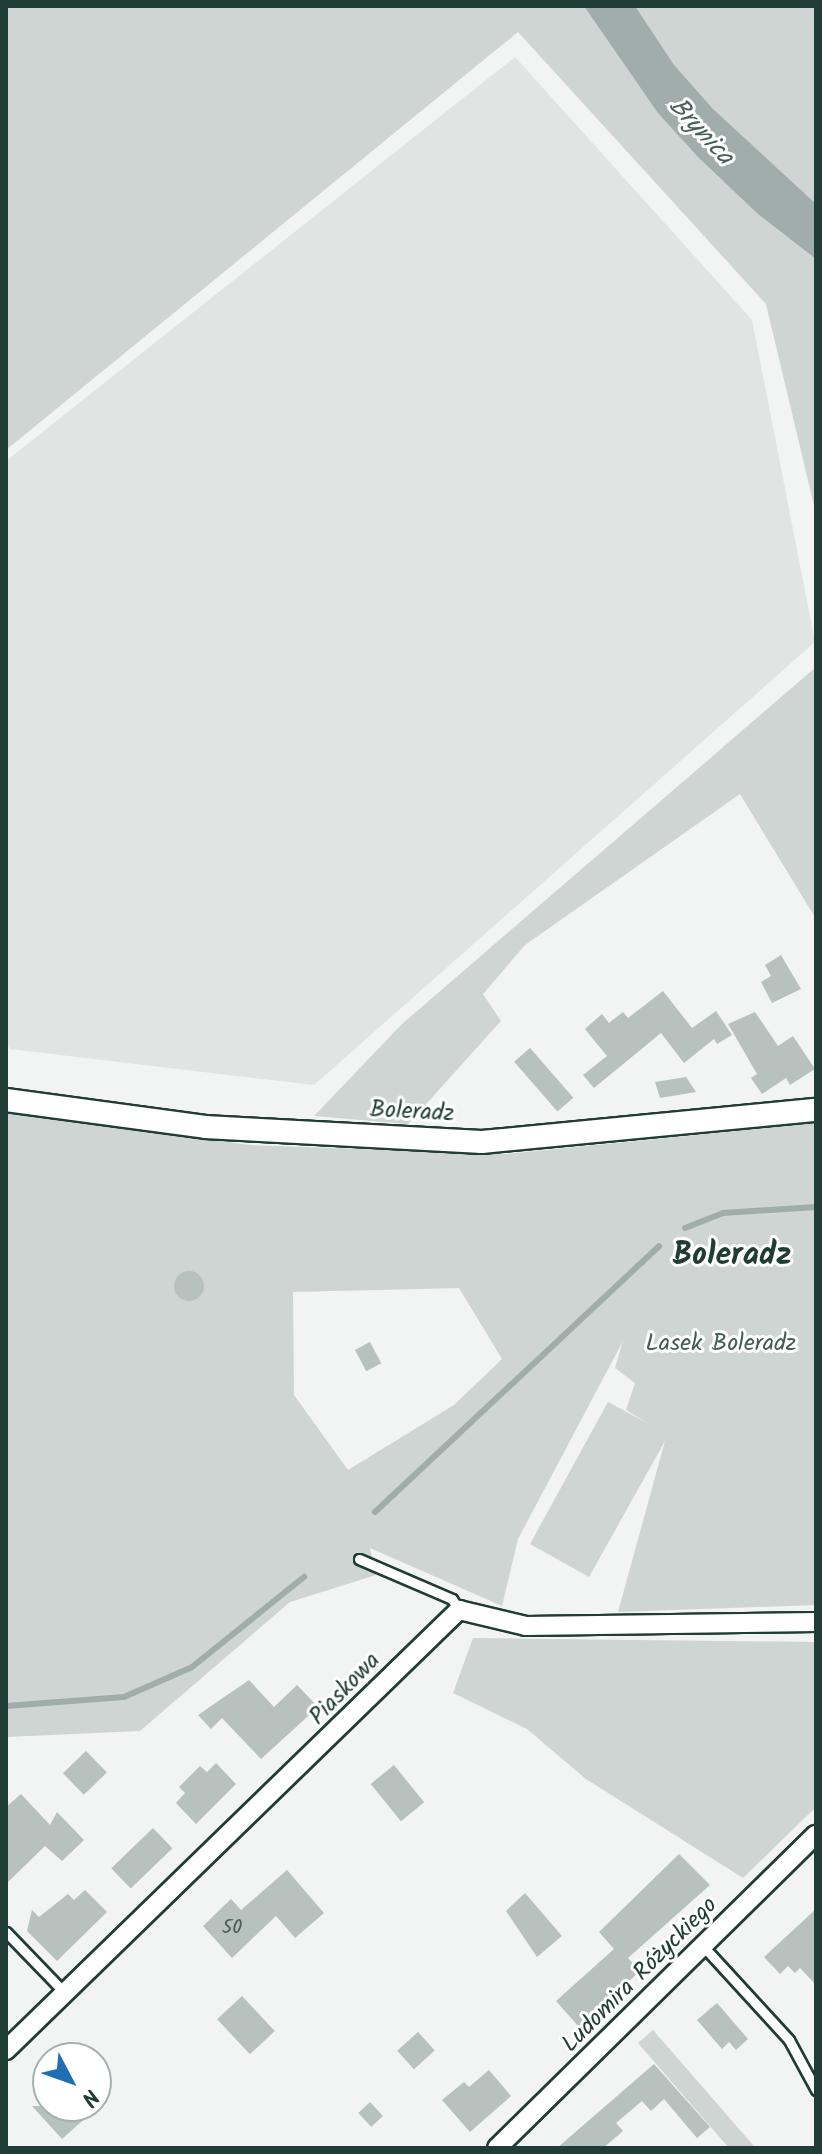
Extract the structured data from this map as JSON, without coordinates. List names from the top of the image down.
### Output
{
  "streets": {
    "street": ["Boleradz", "Piaskowa", "Ludomira Różyckiego"]
  },
  "districts": ["Boleradz"],
  "water": ["Brynica"],
  "parks": ["Lasek Boleradz"],
  "house_numbers": ["50"],
  "north": "bottom right"
}
